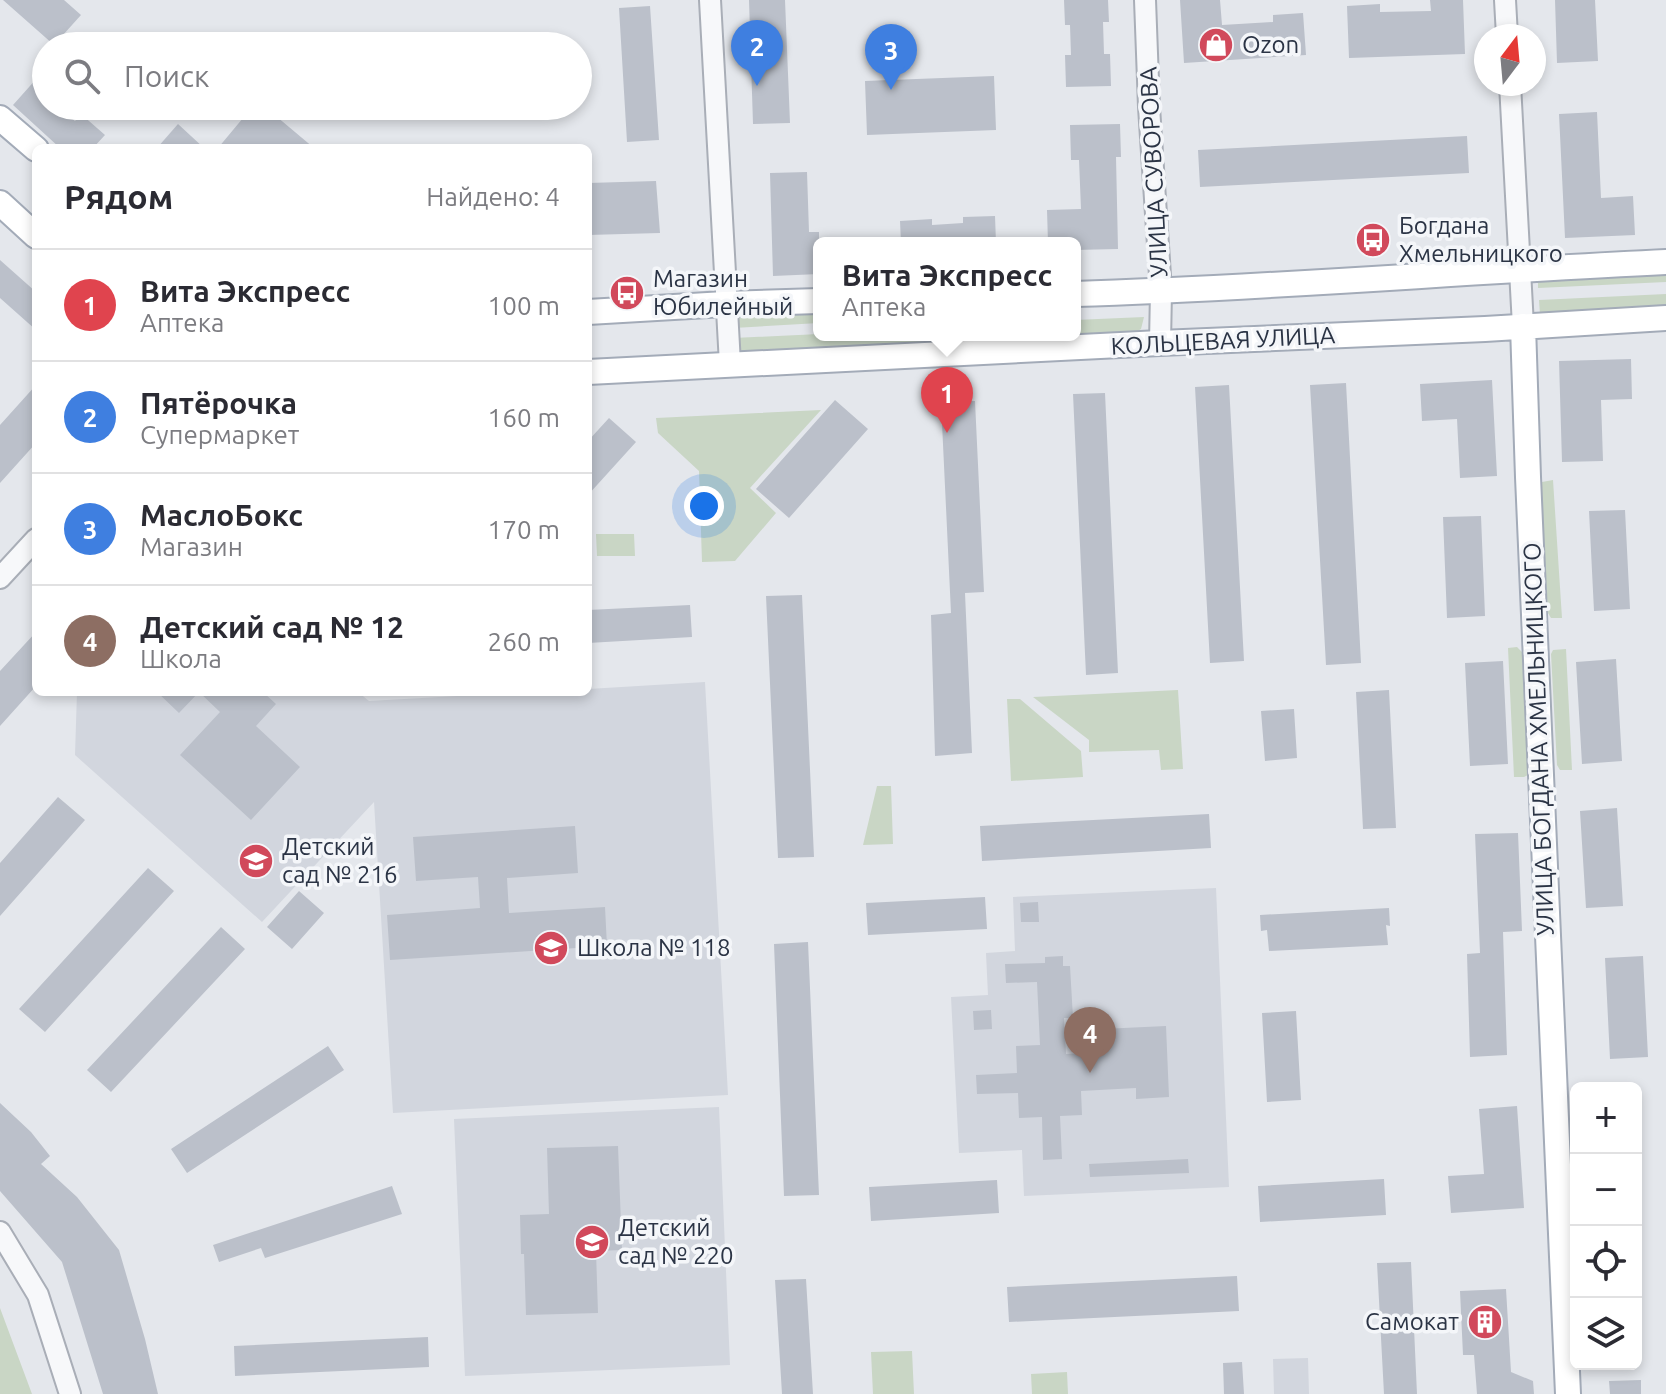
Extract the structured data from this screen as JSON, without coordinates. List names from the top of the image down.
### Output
{
  "streets": {
    "main road": ["КОЛЬЦЕВАЯ УЛИЦА", "УЛИЦА БОГДАНА ХМЕЛЬНИЦКОГО"],
    "street": ["УЛИЦА СУВОРОВА"]
  },
  "crossings": [
    ["УЛИЦА СУВОРОВА", "КОЛЬЦЕВАЯ УЛИЦА"],
    ["КОЛЬЦЕВАЯ УЛИЦА", "УЛИЦА БОГДАНА ХМЕЛЬНИЦКОГО"]
  ],
  "places": {
    "shop": ["Ozon"],
    "bus stop": ["Богдана Хмельницкого", "Магазин Юбилейный"],
    "school or university": ["Детский сад № 216", "Школа № 118", "Детский сад № 220"],
    "building": ["Самокат"]
  },
  "north": "top",
  "page": {
    "pins": [
      "2",
      "3",
      "1",
      "4"
    ],
    "search": "Поиск",
    "heading": ["Рядом", "Найдено: 4"],
    "popup": ["Вита Экспресс", "Аптека"],
    "list": [
      {
        "mark": "1",
        "name": "Вита Экспресс",
        "note": "Аптека",
        "value": "100 m"
      },
      {
        "mark": "2",
        "name": "Пятёрочка",
        "note": "Супермаркет",
        "value": "160 m"
      },
      {
        "mark": "3",
        "name": "МаслоБокс",
        "note": "Магазин",
        "value": "170 m"
      },
      {
        "mark": "4",
        "name": "Детский сад № 12",
        "note": "Школа",
        "value": "260 m"
      }
    ],
    "map_buttons": ["+", "−"]
  }
}
